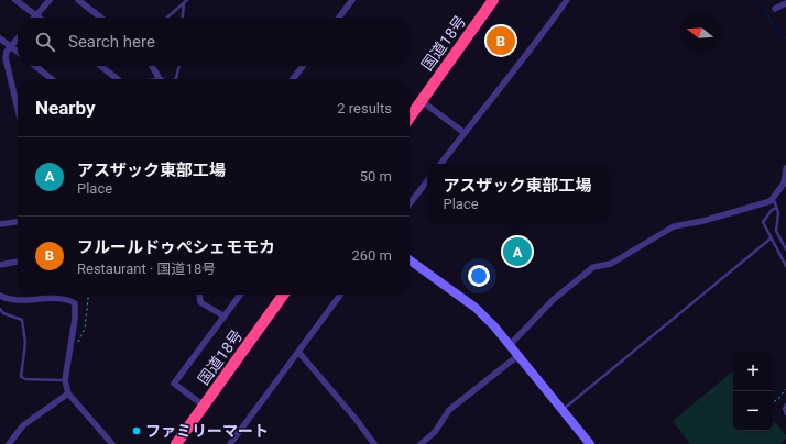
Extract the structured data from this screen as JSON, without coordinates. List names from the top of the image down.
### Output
{
  "streets": {
    "highway": ["国道18号"]
  },
  "places": ["ファミリーマート"],
  "north": "left",
  "page": {
    "search": "Search here",
    "pins": ["B", "A"],
    "heading": ["Nearby", "2 results"],
    "list": [
      {
        "mark": "A",
        "name": "アスザック東部工場",
        "note": "Place",
        "value": "50 m"
      },
      {
        "mark": "B",
        "name": "フルールドゥぺシェモモカ",
        "note": "Restaurant · 国道18号",
        "value": "260 m"
      }
    ],
    "popup": ["アスザック東部工場", "Place"],
    "map_buttons": ["+", "−"]
  }
}
